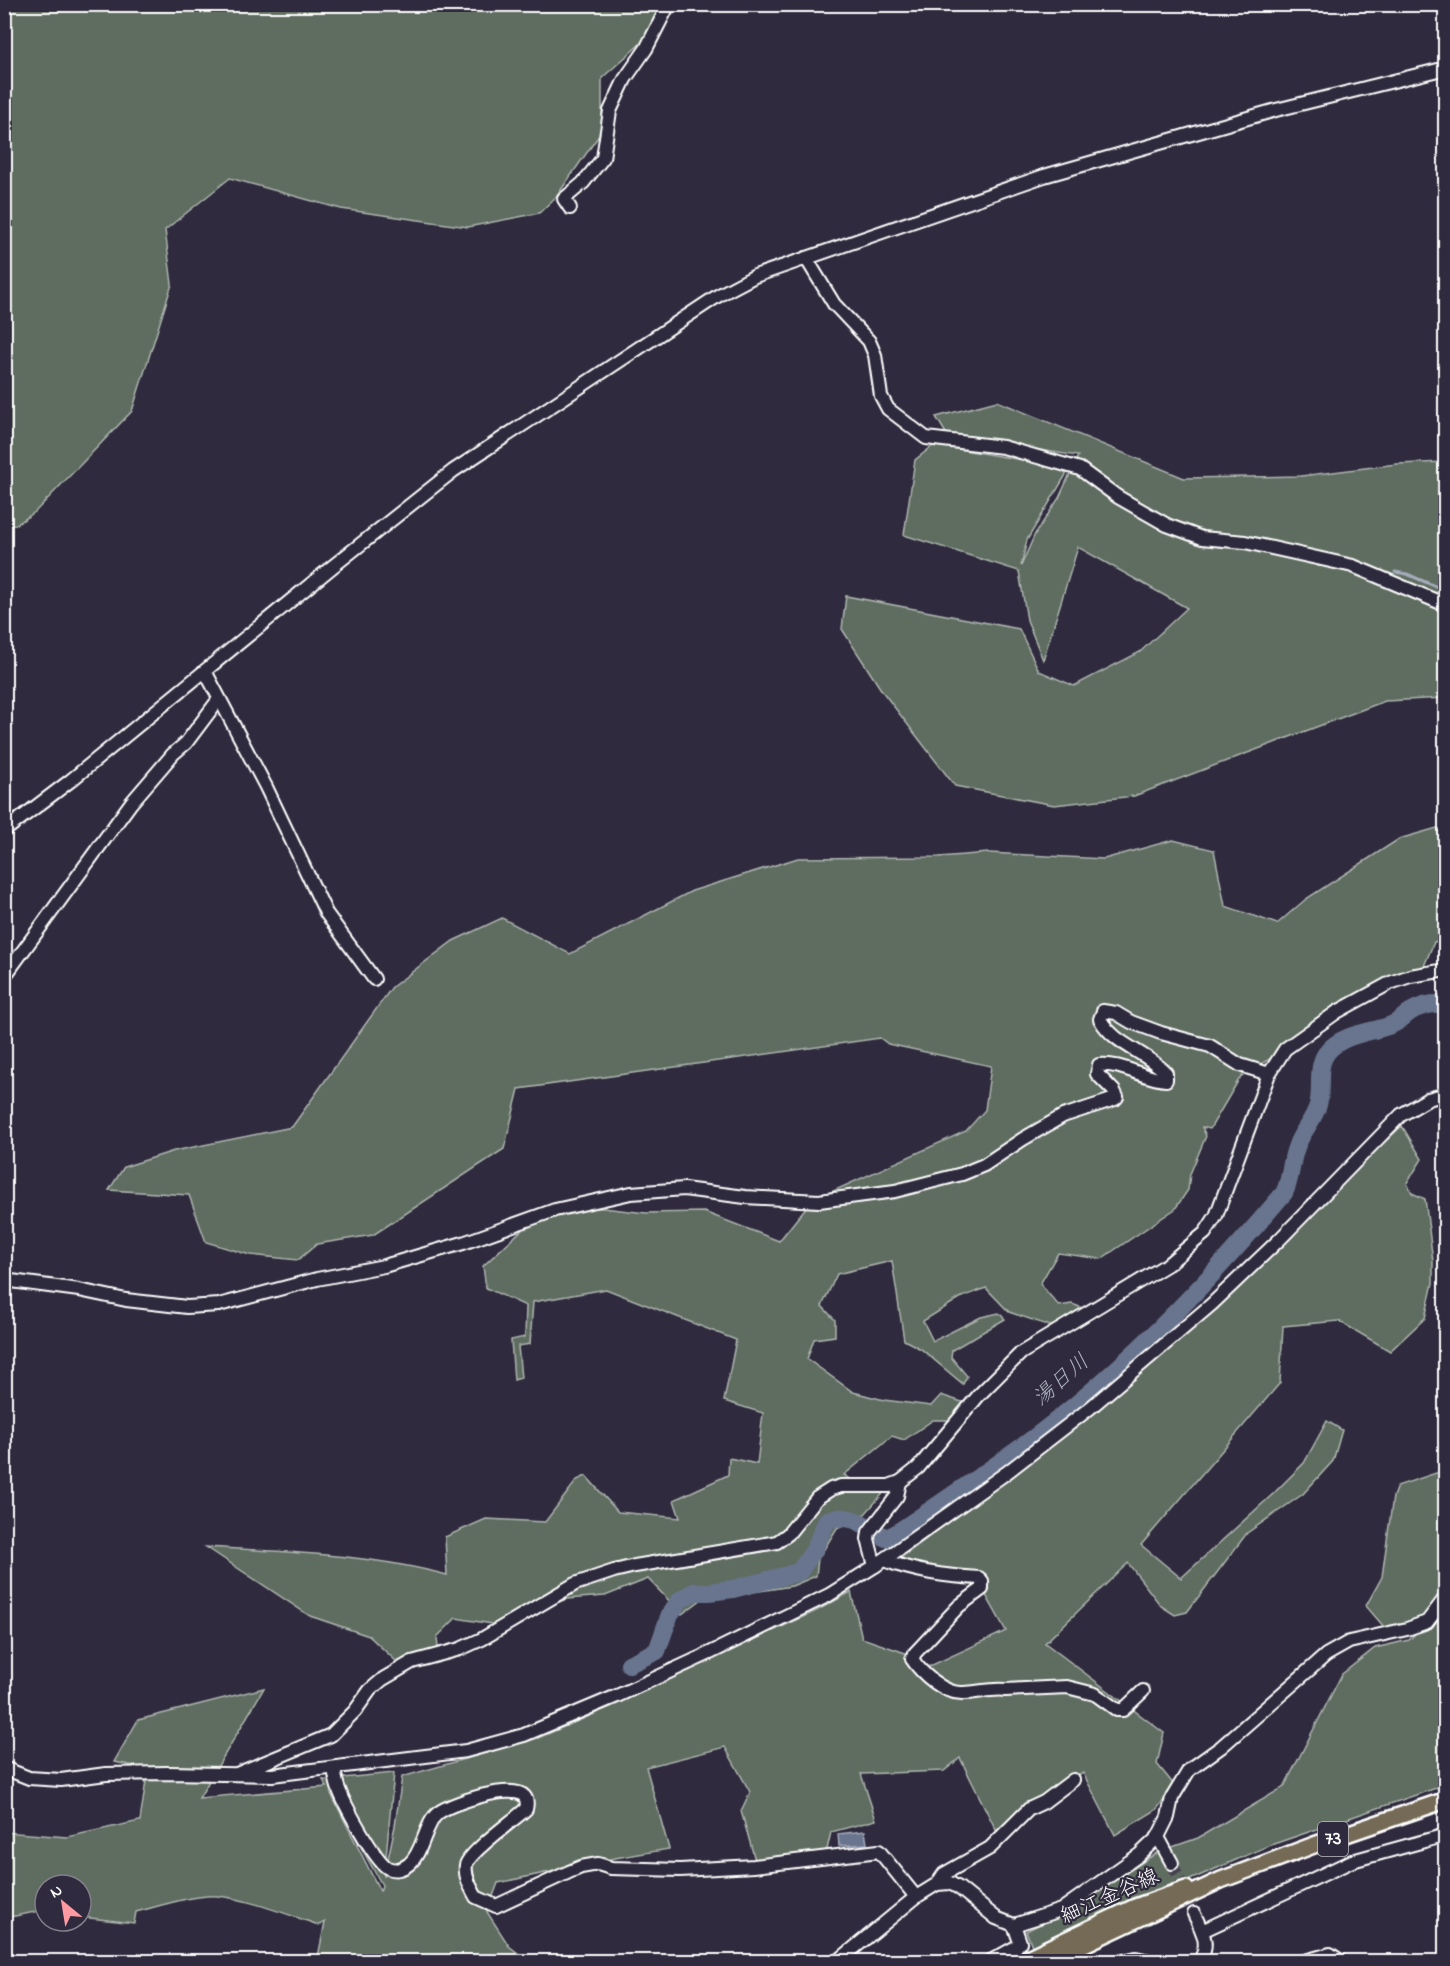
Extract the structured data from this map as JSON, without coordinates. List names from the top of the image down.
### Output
{
  "streets": {
    "main road": ["73", "細江金谷線"]
  },
  "water": ["湯日川"],
  "north": "top left"
}
